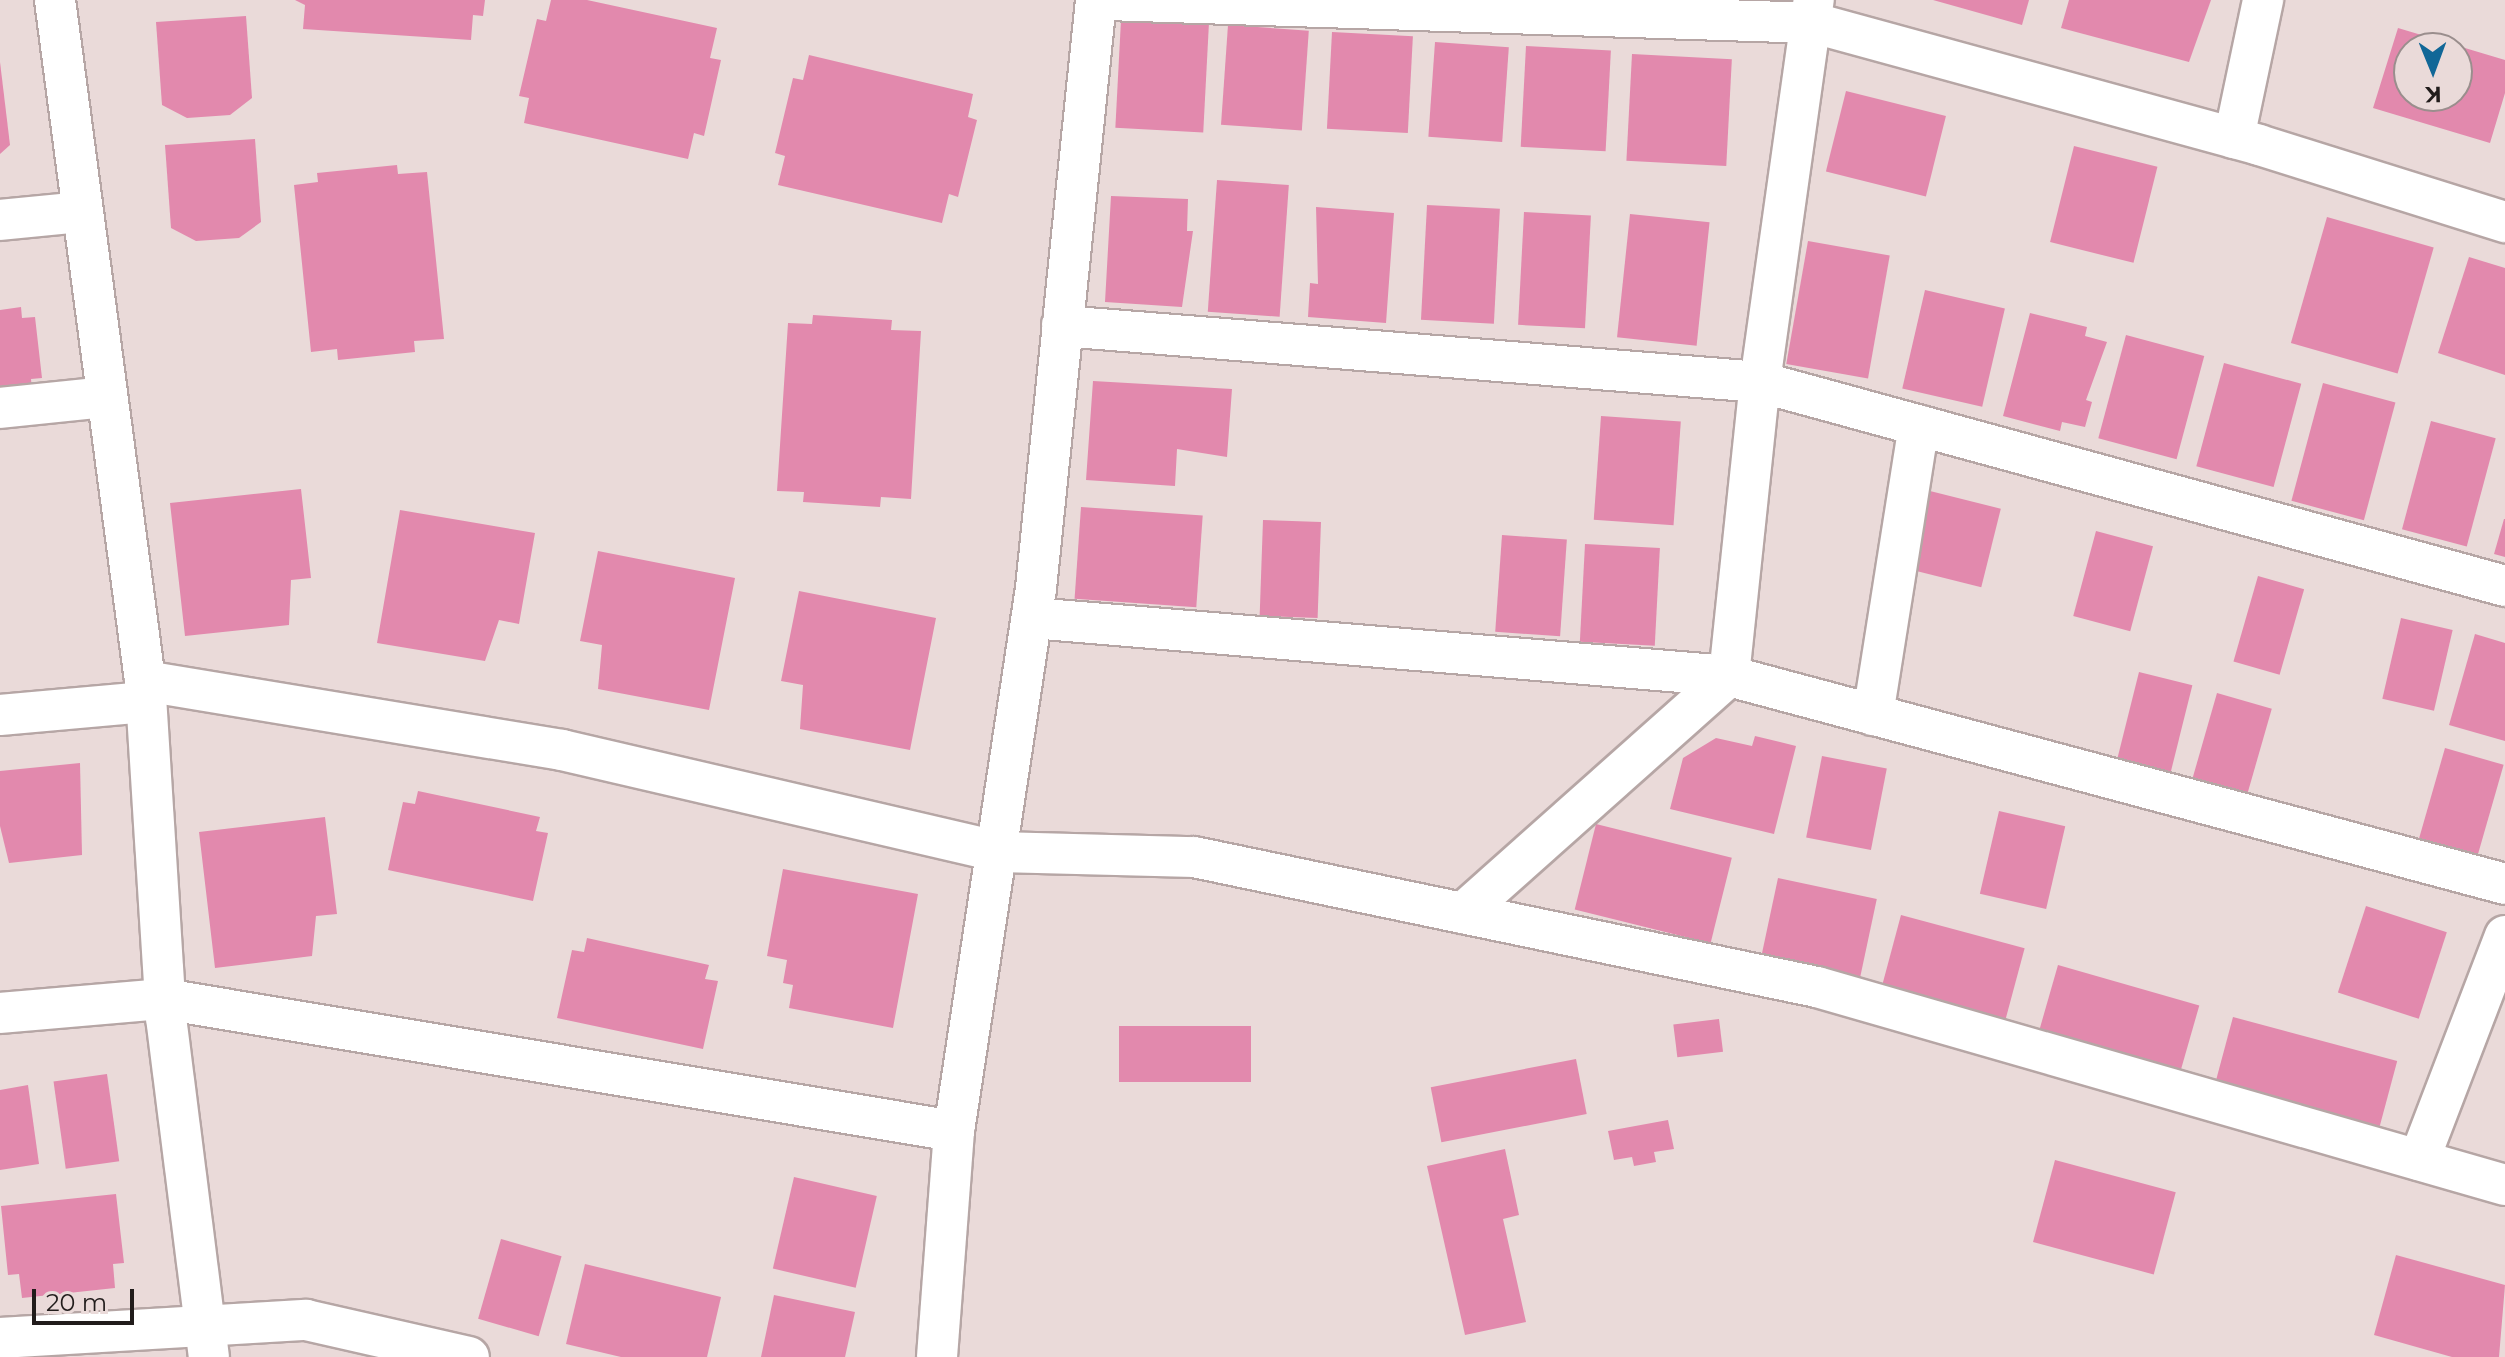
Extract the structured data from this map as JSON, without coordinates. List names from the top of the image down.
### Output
{
  "scale_bar": "20 m",
  "north": "bottom"
}
